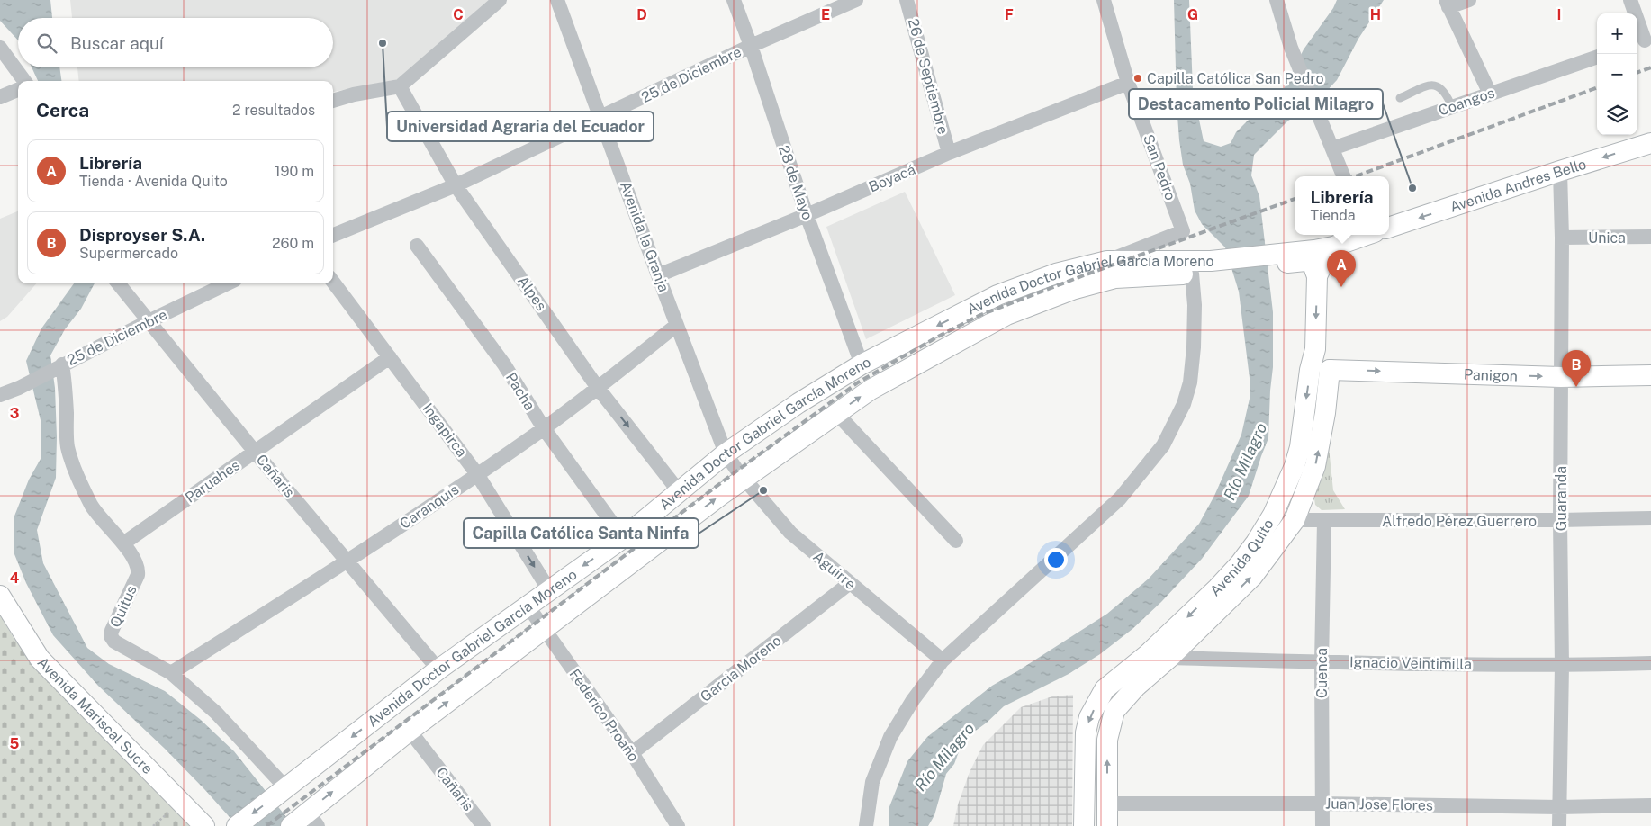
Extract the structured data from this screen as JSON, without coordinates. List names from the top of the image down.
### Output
{
  "streets": {
    "main road": [
      "Avenida Andres Bello",
      "Avenida Doctor Gabriel García Moreno",
      "Panigon",
      "Avenida Quito",
      "Avenida Mariscal Sucre"
    ],
    "street": [
      "25 de Diciembre",
      "26 de Septiembre",
      "Coangos",
      "San Pedro",
      "Boyacá",
      "28 de Mayo",
      "Avenida la Granja",
      "Unica",
      "Alpes",
      "Pacha",
      "Ingapirca",
      "Cañaris",
      "Paruahes",
      "Guaranda",
      "Caranquis",
      "Alfredo Pérez Guerrero",
      "Aguirre",
      "Quitus",
      "Ignacio Veintimilla",
      "Garcia Moreno",
      "Cuenca",
      "Federico Proaño",
      "Juan Jose Flores"
    ]
  },
  "crossings": [
    ["25 de Diciembre", "28 de Mayo"],
    ["25 de Diciembre", "Avenida la Granja"],
    ["25 de Diciembre", "Alpes"],
    ["25 de Diciembre", "Cañaris"],
    ["25 de Diciembre", "Quitus"],
    ["26 de Septiembre", "Boyacá"],
    ["San Pedro", "Boyacá"],
    ["San Pedro", "Avenida Doctor Gabriel García Moreno"],
    ["Boyacá", "28 de Mayo"],
    ["Boyacá", "Avenida la Granja"],
    ["28 de Mayo", "Avenida Doctor Gabriel García Moreno"],
    ["Avenida Andres Bello", "Avenida Doctor Gabriel García Moreno"],
    ["Avenida Andres Bello", "Guaranda"],
    ["Avenida la Granja", "Avenida Doctor Gabriel García Moreno"],
    ["Avenida la Granja", "Caranquis"],
    ["Avenida la Granja", "Aguirre"],
    ["Unica", "Guaranda"],
    ["Avenida Doctor Gabriel García Moreno", "Alpes"],
    ["Avenida Doctor Gabriel García Moreno", "Pacha"],
    ["Avenida Doctor Gabriel García Moreno", "Ingapirca"],
    ["Avenida Doctor Gabriel García Moreno", "Cañaris"],
    ["Avenida Doctor Gabriel García Moreno", "Avenida Quito"],
    ["Avenida Doctor Gabriel García Moreno", "Aguirre"],
    ["Avenida Doctor Gabriel García Moreno", "Quitus"],
    ["Avenida Doctor Gabriel García Moreno", "Federico Proaño"],
    ["Alpes", "Caranquis"],
    ["Panigon", "Guaranda"],
    ["Panigon", "Avenida Quito"],
    ["Pacha", "Caranquis"],
    ["Ingapirca", "Paruahes"],
    ["Ingapirca", "Caranquis"],
    ["Cañaris", "Paruahes"],
    ["Cañaris", "Caranquis"],
    ["Paruahes", "Quitus"],
    ["Guaranda", "Alfredo Pérez Guerrero"],
    ["Guaranda", "Ignacio Veintimilla"],
    ["Guaranda", "Juan Jose Flores"],
    ["Caranquis", "Quitus"],
    ["Alfredo Pérez Guerrero", "Avenida Quito"],
    ["Alfredo Pérez Guerrero", "Cuenca"],
    ["Avenida Quito", "Ignacio Veintimilla"],
    ["Avenida Quito", "Juan Jose Flores"],
    ["Aguirre", "Garcia Moreno"],
    ["Ignacio Veintimilla", "Cuenca"],
    ["Garcia Moreno", "Federico Proaño"],
    ["Cuenca", "Juan Jose Flores"]
  ],
  "one_way": ["Avenida Andres Bello", "Panigon", "Ingapirca"],
  "water": ["Río Milagro"],
  "places": [
    "Universidad Agraria del Ecuador",
    "Capilla Católica San Pedro",
    "Destacamento Policial Milagro",
    "Capilla Católica Santa Ninfa"
  ],
  "page": {
    "map_buttons": ["+", "−"],
    "search": "Buscar aquí",
    "heading": ["Cerca", "2 resultados"],
    "list": [
      {
        "mark": "A",
        "name": "Librería",
        "note": "Tienda · Avenida Quito",
        "value": "190 m"
      },
      {
        "mark": "B",
        "name": "Disproyser S.A.",
        "note": "Supermercado",
        "value": "260 m"
      }
    ],
    "popup": ["Librería", "Tienda"],
    "pins": ["A", "B"]
  },
  "grid": {
    "columns": [
      "C",
      "D",
      "E",
      "F",
      "G",
      "H",
      "I"
    ],
    "rows": ["3", "4", "5"]
  }
}
